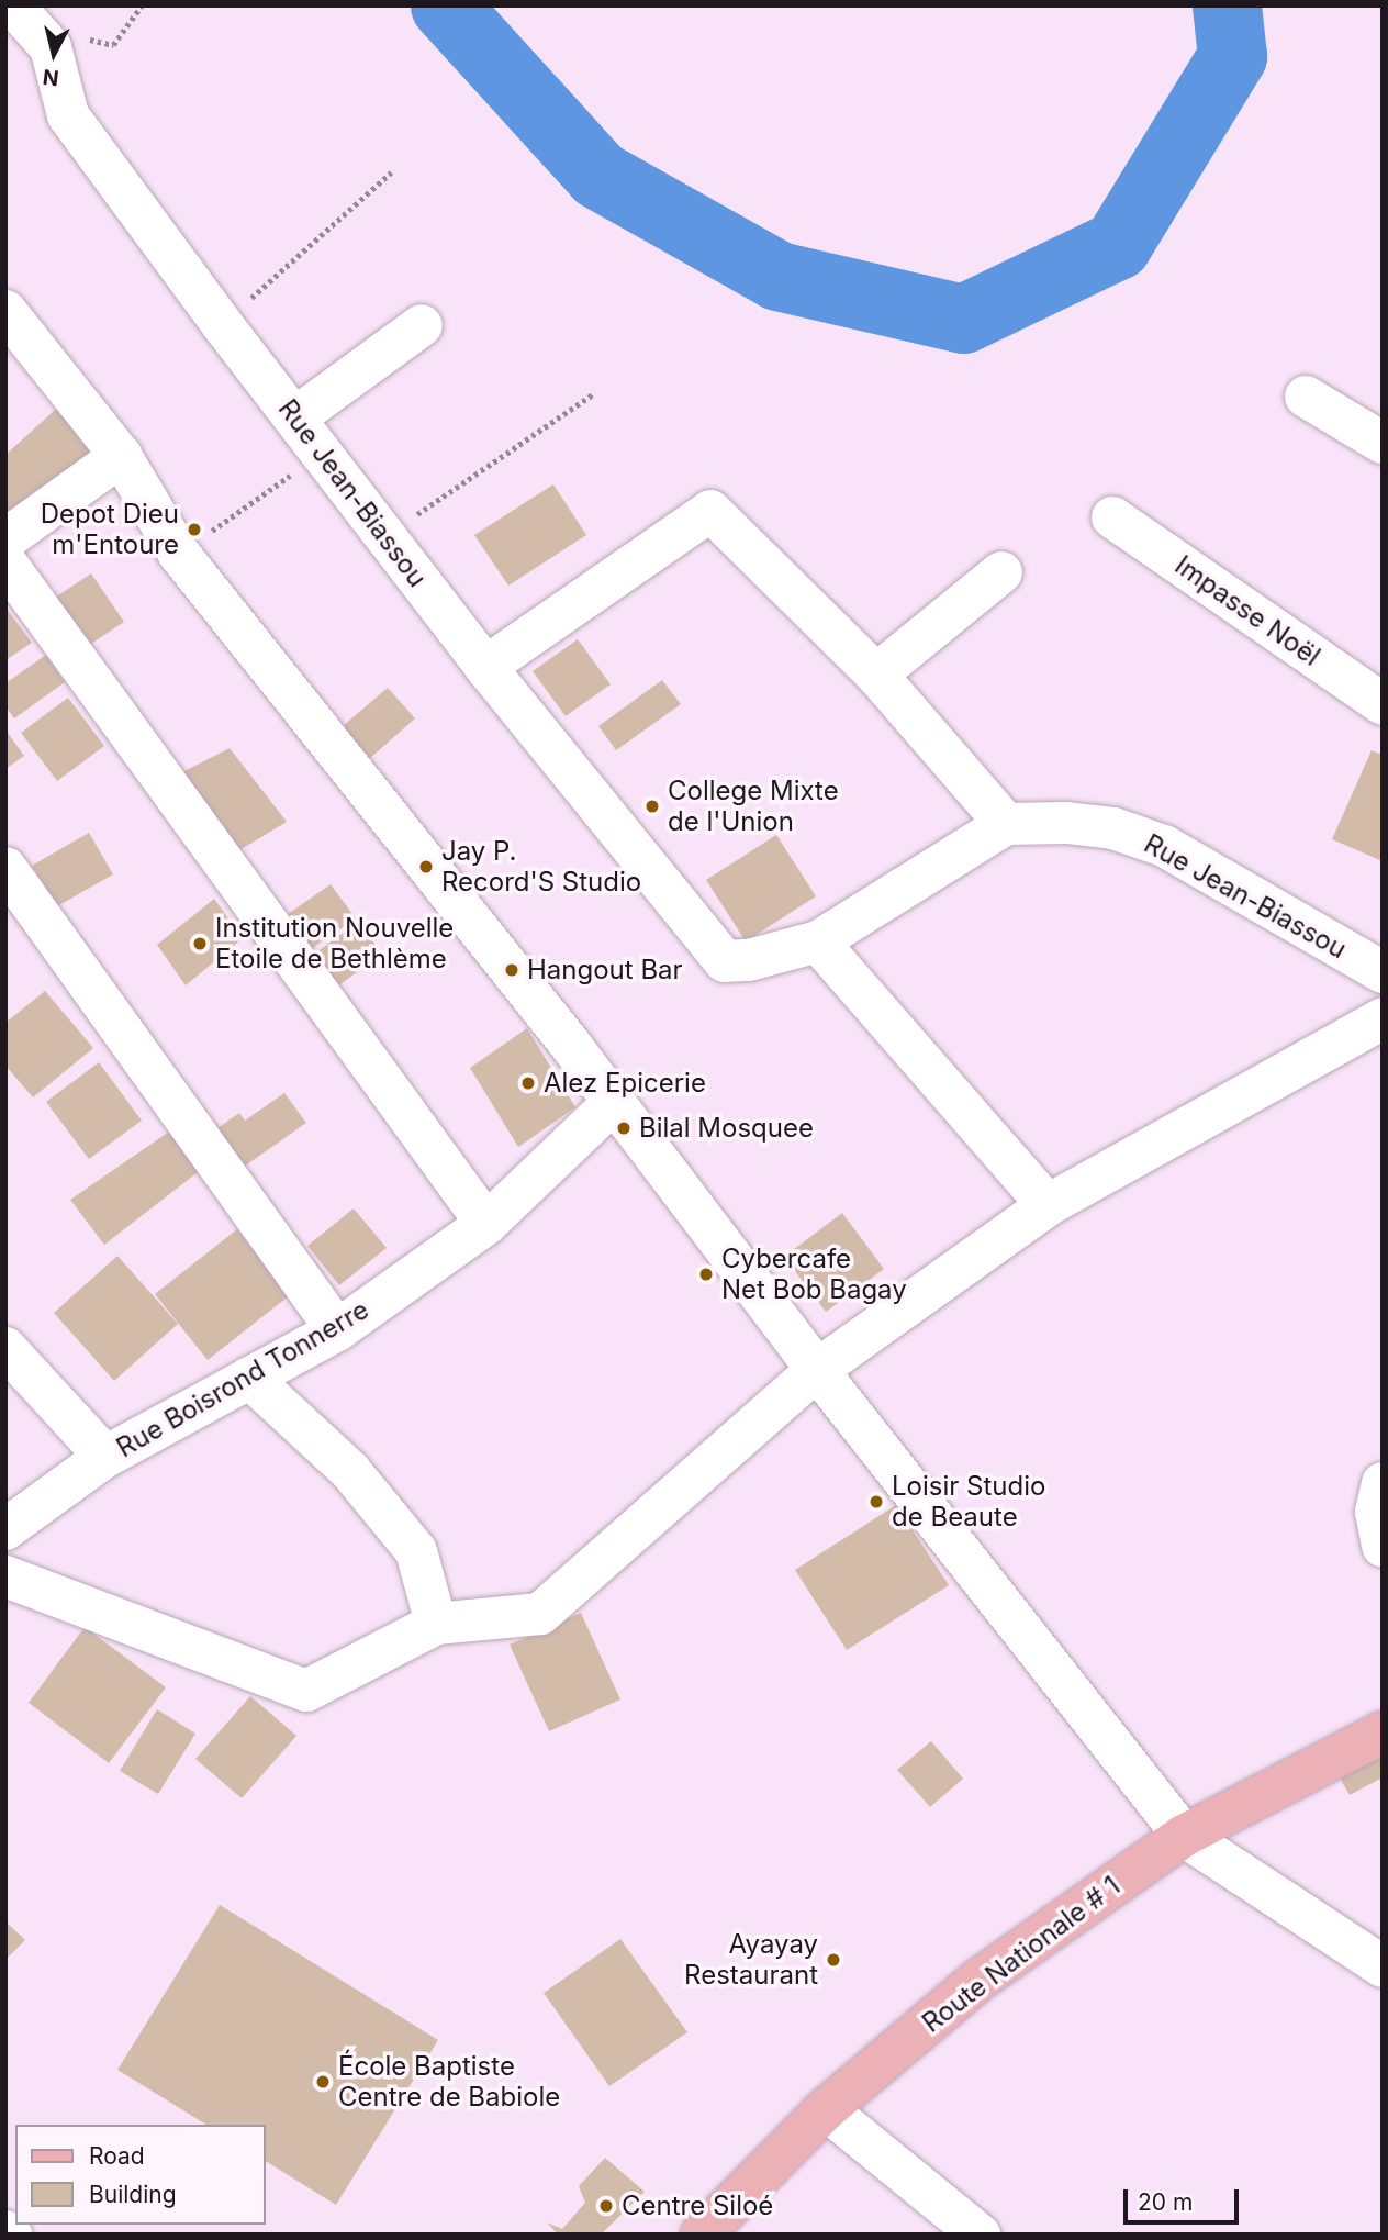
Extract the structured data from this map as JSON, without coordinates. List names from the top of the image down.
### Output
{
  "streets": {
    "main road": ["Route Nationale # 1"],
    "street": ["Rue Jean-Biassou", "Impasse Noël", "Rue Boisrond Tonnerre"]
  },
  "places": [
    "Depot Dieu m'Entoure",
    "College Mixte de l'Union",
    "Jay P. Record'S Studio",
    "Institution Nouvelle Etoile de Bethlème",
    "Hangout Bar",
    "Alez Epicerie",
    "Bilal Mosquee",
    "Cybercafe Net Bob Bagay",
    "Loisir Studio de Beaute",
    "Ayayay Restaurant",
    "École Baptiste Centre de Babiole",
    "Centre Siloé"
  ],
  "legend": ["Road", "Building"],
  "scale_bar": "20 m",
  "north": "bottom"
}
